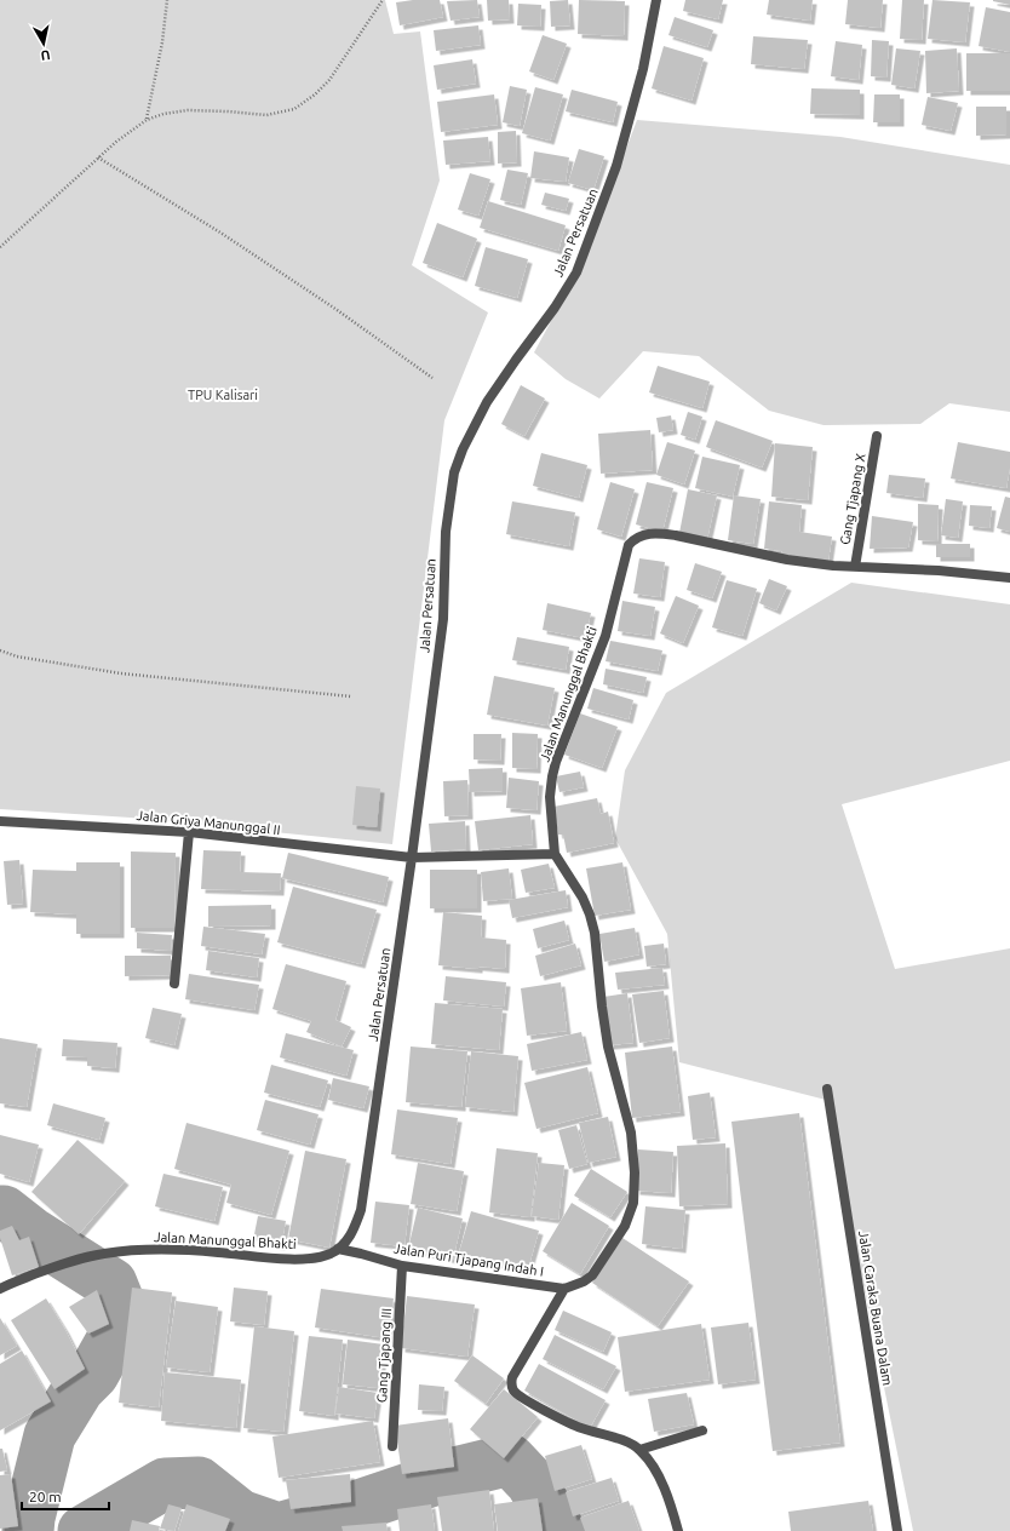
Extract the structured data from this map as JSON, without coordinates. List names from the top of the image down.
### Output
{
  "streets": {
    "street": [
      "Jalan Persatuan",
      "Gang Tjapang X",
      "Jalan Manunggal Bhakti",
      "Jalan Griya Manunggal II",
      "Jalan Puri Tjapang Indah I",
      "Jalan Caraka Buana Dalam",
      "Gang Tjapang III"
    ]
  },
  "crossings": [
    ["Jalan Persatuan", "Jalan Manunggal Bhakti"],
    ["Jalan Persatuan", "Jalan Griya Manunggal II"],
    ["Jalan Persatuan", "Jalan Puri Tjapang Indah I"],
    ["Gang Tjapang X", "Jalan Manunggal Bhakti"],
    ["Jalan Manunggal Bhakti", "Jalan Griya Manunggal II"],
    ["Jalan Manunggal Bhakti", "Jalan Puri Tjapang Indah I"],
    ["Jalan Puri Tjapang Indah I", "Gang Tjapang III"]
  ],
  "parks": ["TPU Kalisari"],
  "scale_bar": "20 m",
  "north": "bottom"
}
